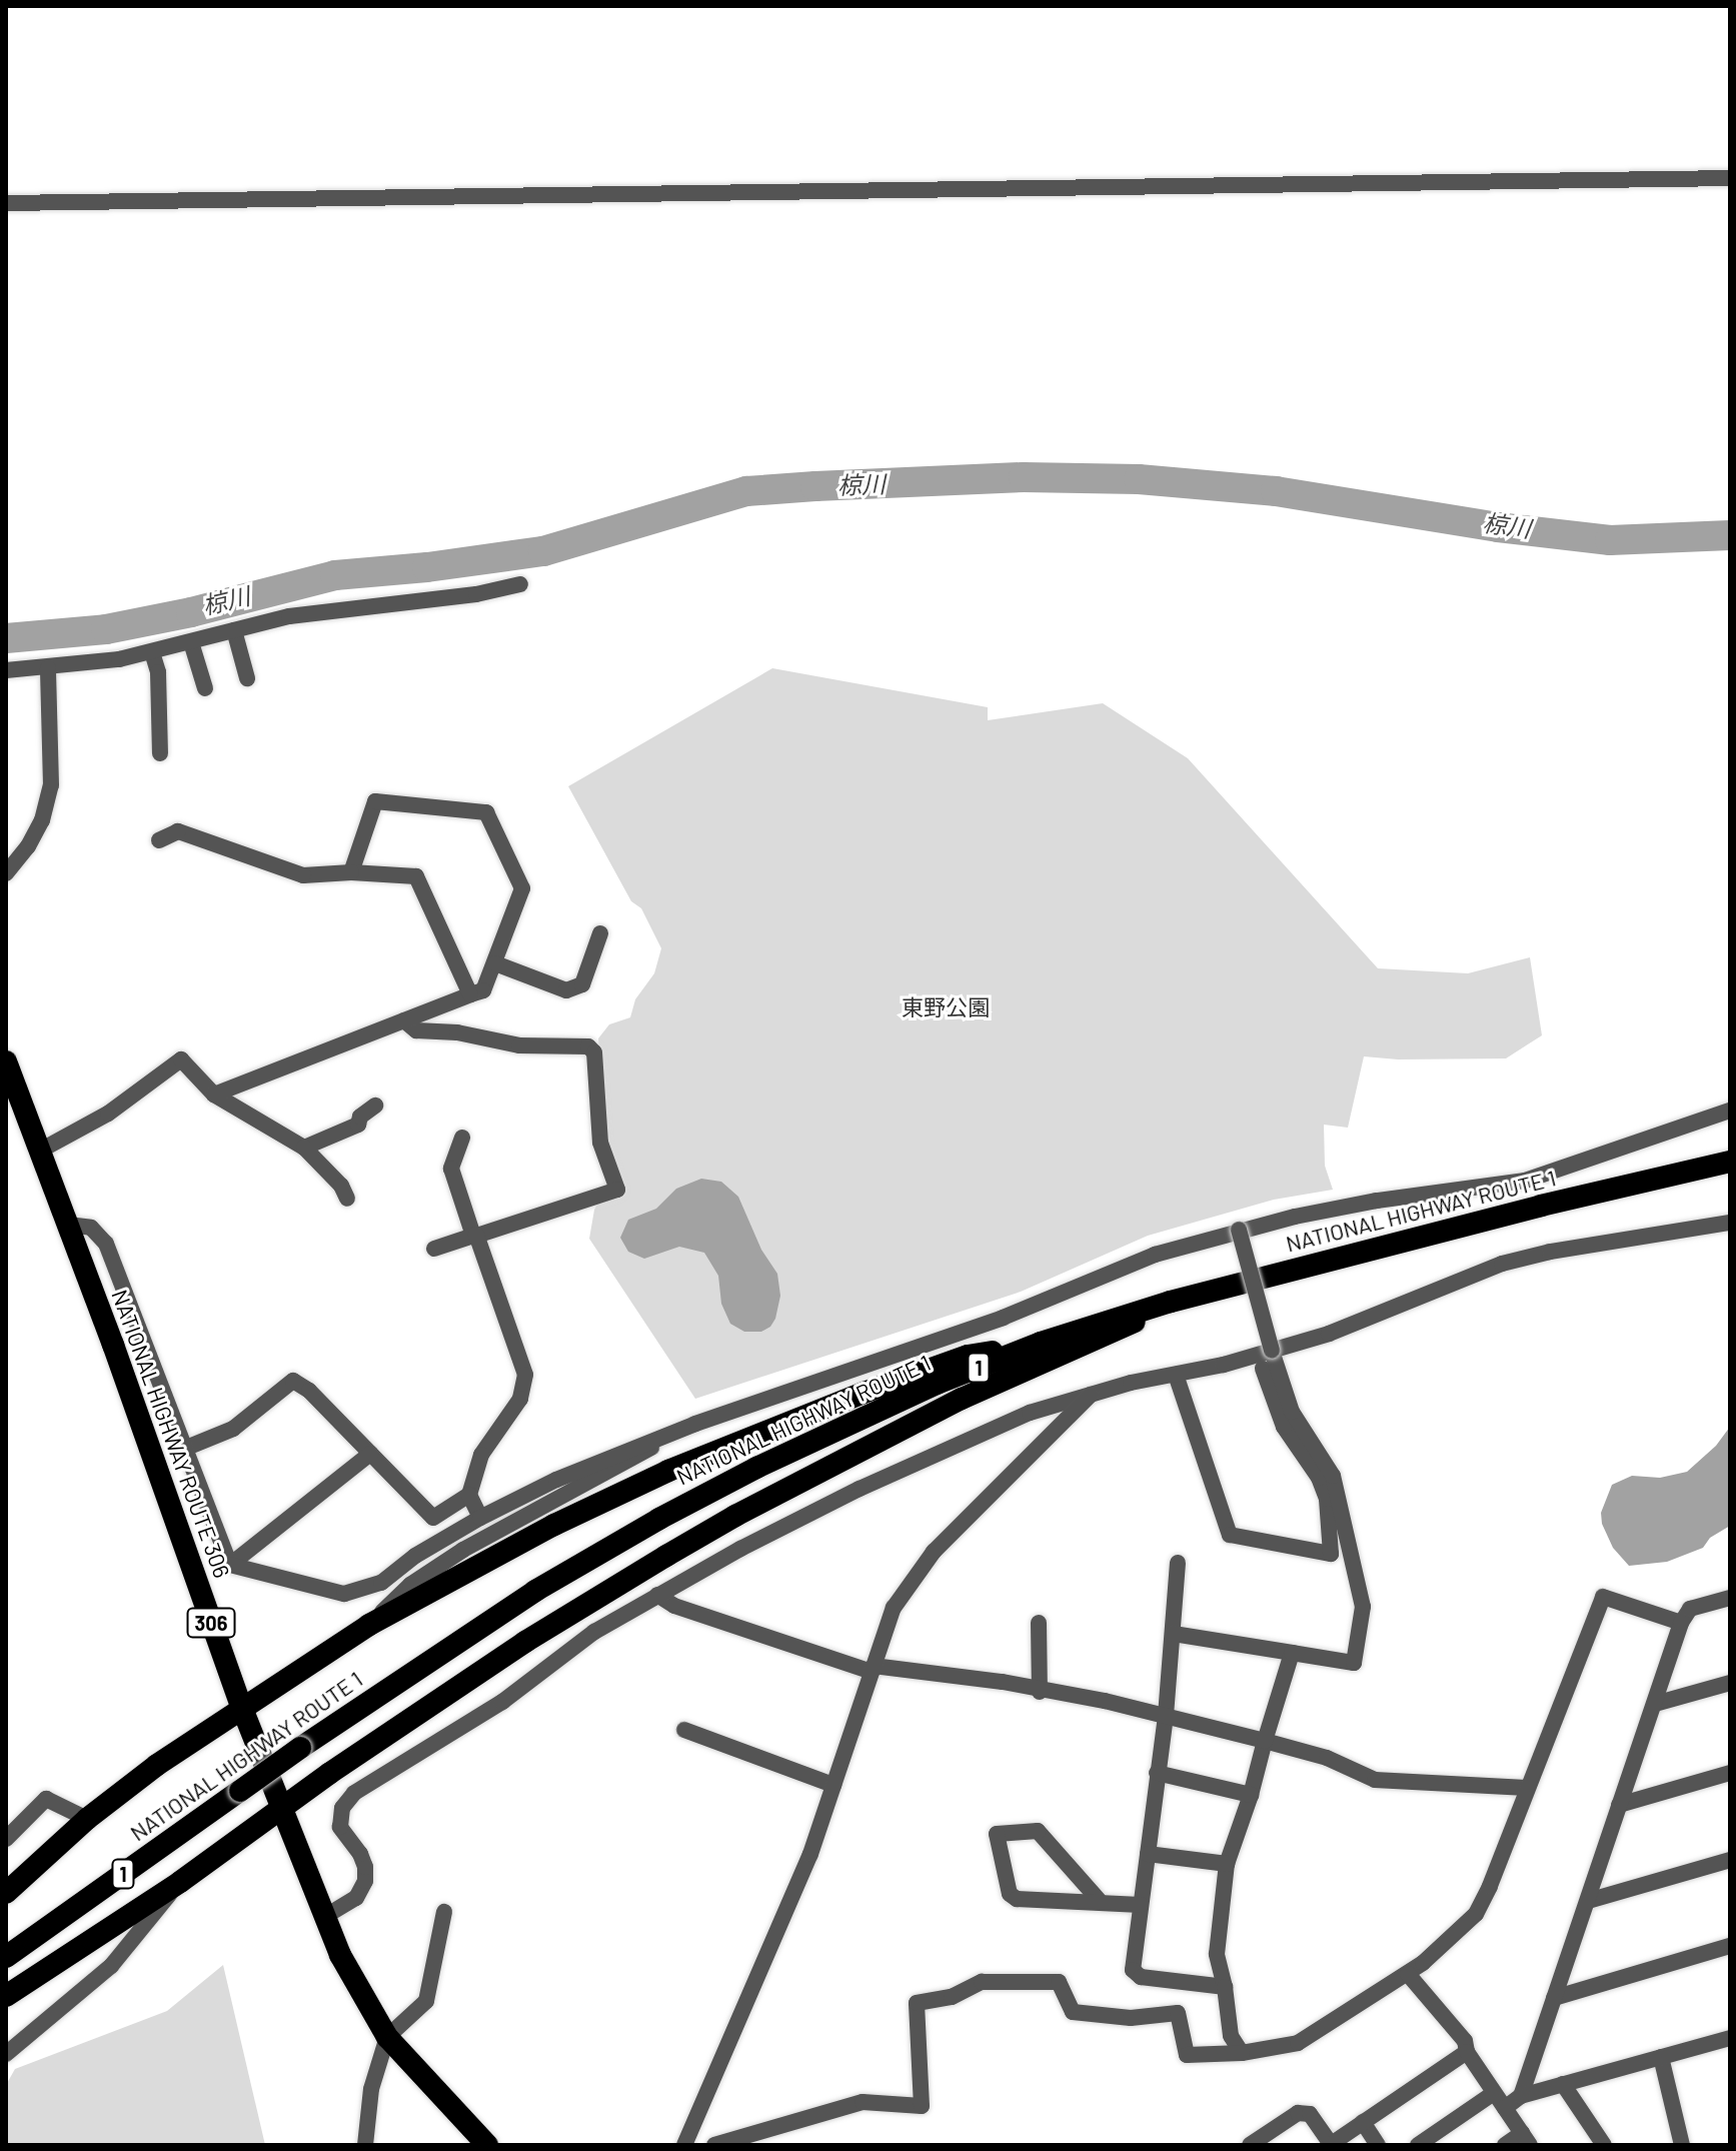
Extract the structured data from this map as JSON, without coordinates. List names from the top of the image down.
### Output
{
  "streets": {
    "highway": [
      "NATIONAL HIGHWAY ROUTE 1",
      "1",
      "NATIONAL HIGHWAY ROUTE 306",
      "306"
    ]
  },
  "water": ["椋川"],
  "parks": ["東野公園"]
}
